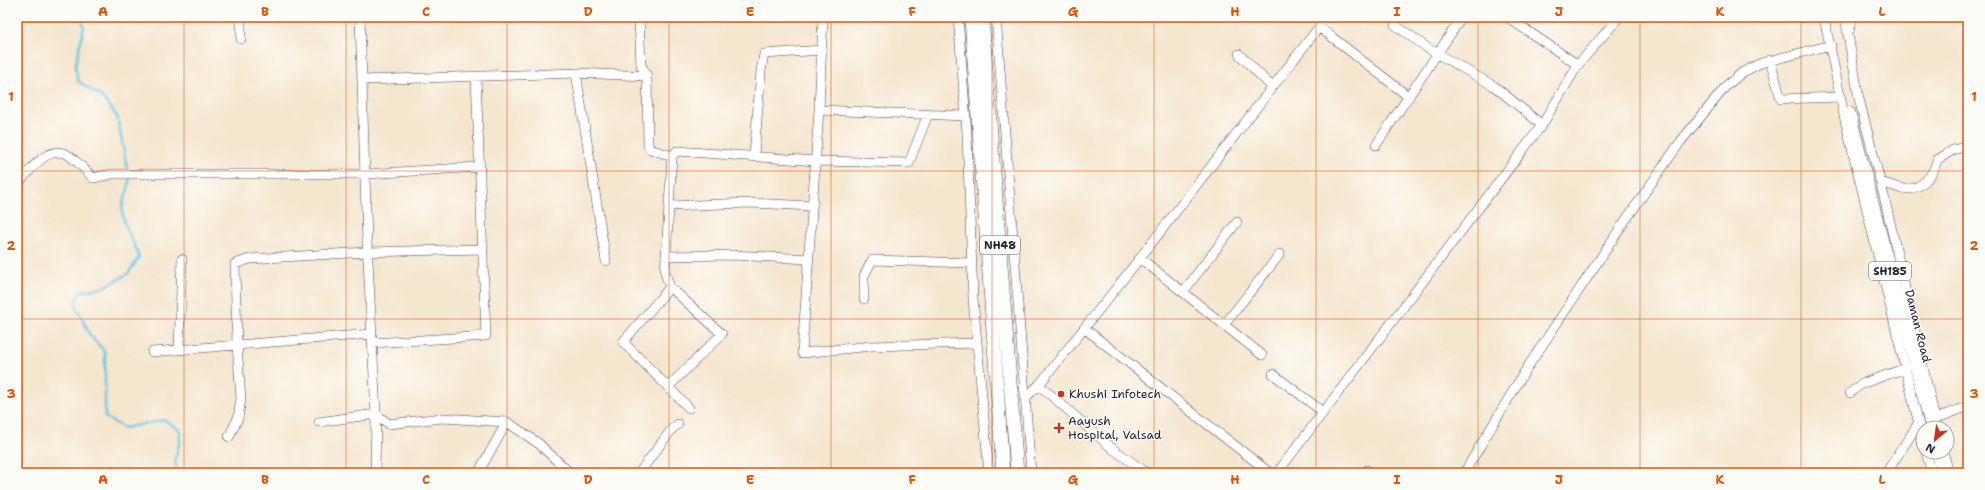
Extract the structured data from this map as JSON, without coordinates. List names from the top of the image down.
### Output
{
  "streets": {
    "highway": ["NH48"],
    "main road": ["SH185", "Daman Road"]
  },
  "places": {
    "other": ["Khushi Infotech"],
    "health": ["Aayush Hospital, Valsad"]
  },
  "north": "bottom left",
  "grid": {
    "columns": [
      "A",
      "B",
      "C",
      "D",
      "E",
      "F",
      "G",
      "H",
      "I",
      "J",
      "K",
      "L"
    ],
    "rows": ["1", "2", "3"]
  }
}
